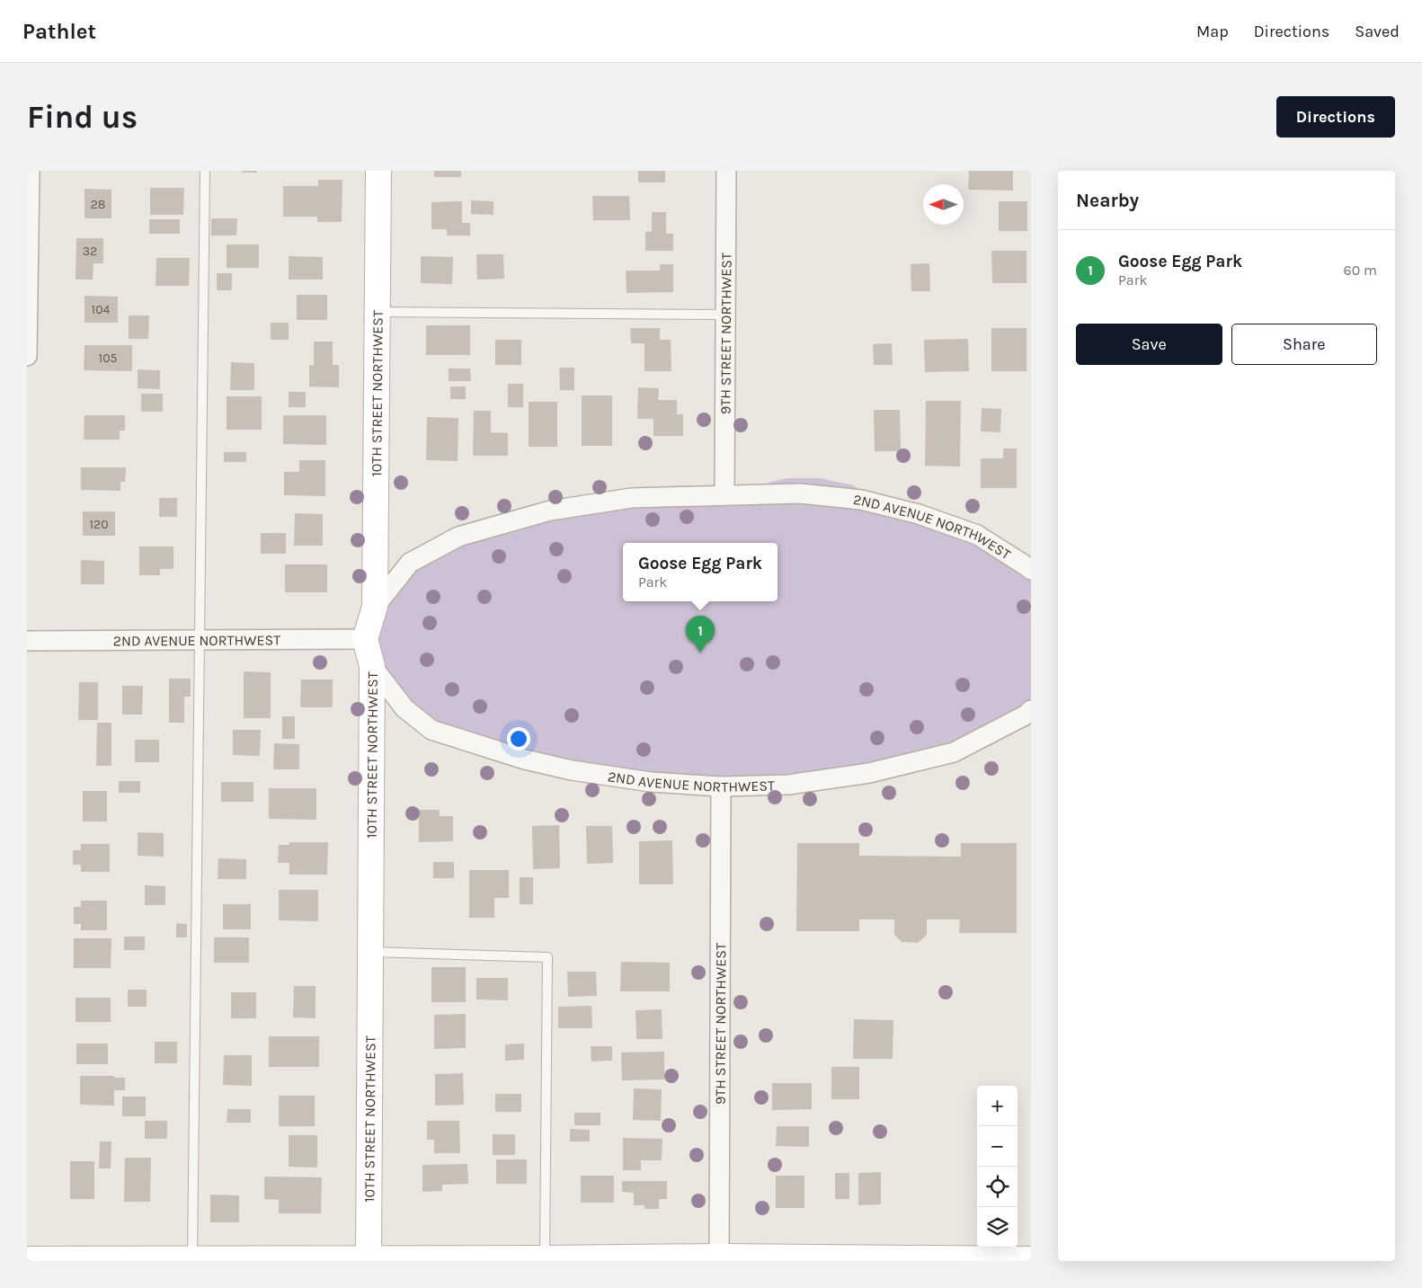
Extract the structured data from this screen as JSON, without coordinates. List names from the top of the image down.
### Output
{
  "streets": {
    "street": ["9TH STREET NORTHWEST", "10TH STREET NORTHWEST", "2ND AVENUE NORTHWEST"]
  },
  "crossings": [
    ["9TH STREET NORTHWEST", "2ND AVENUE NORTHWEST"],
    ["10TH STREET NORTHWEST", "2ND AVENUE NORTHWEST"]
  ],
  "house_numbers": [
    "28",
    "32",
    "104",
    "105",
    "120"
  ],
  "north": "left",
  "page": {
    "header": "Pathlet",
    "nav": ["Map", "Directions", "Saved"],
    "buttons": [
      "Directions",
      ["Save", "Share"]
    ],
    "title": "Find us",
    "heading": "Nearby",
    "list": [
      {
        "mark": "1",
        "name": "Goose Egg Park",
        "note": "Park",
        "value": "60 m"
      }
    ],
    "popup": ["Goose Egg Park", "Park"],
    "pins": "1",
    "map_buttons": ["+", "−"]
  }
}
